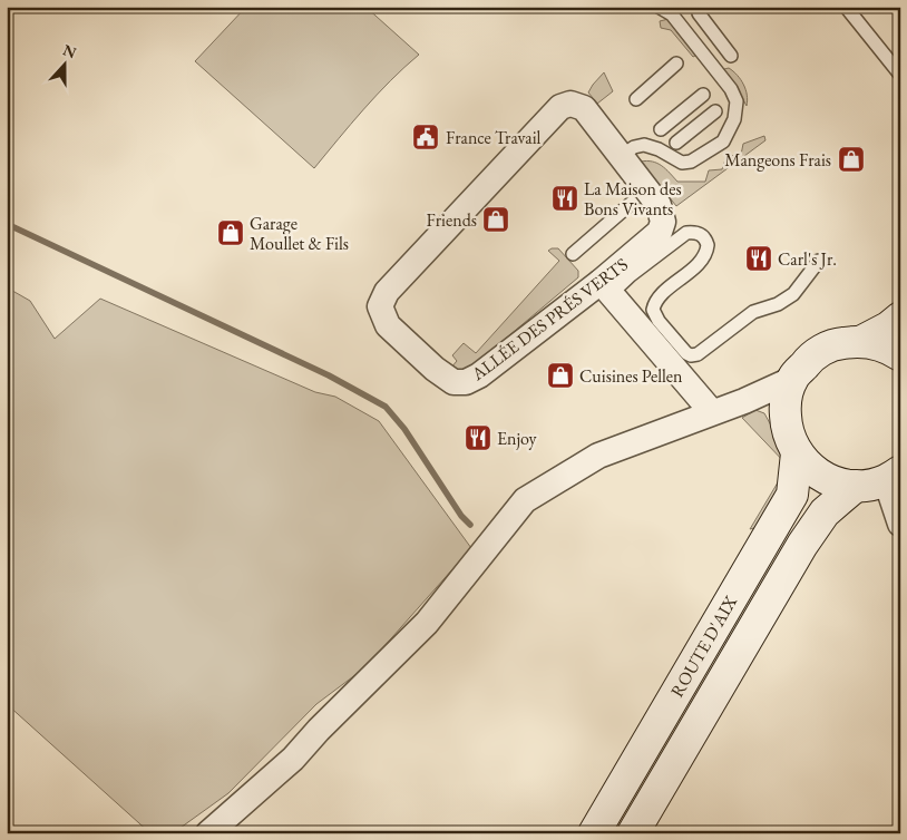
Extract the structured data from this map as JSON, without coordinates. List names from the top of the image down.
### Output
{
  "streets": {
    "main road": ["ROUTE D'AIX"],
    "street": ["ALLÉE DES PRÉS VERTS"]
  },
  "places": {
    "public building": ["France Travail"],
    "shop": [
      "Mangeons Frais",
      "Friends",
      "Garage Moullet & Fils",
      "Cuisines Pellen"
    ],
    "restaurant": ["La Maison des Bons Vivants", "Carl's Jr.", "Enjoy"]
  },
  "north": "top"
}
